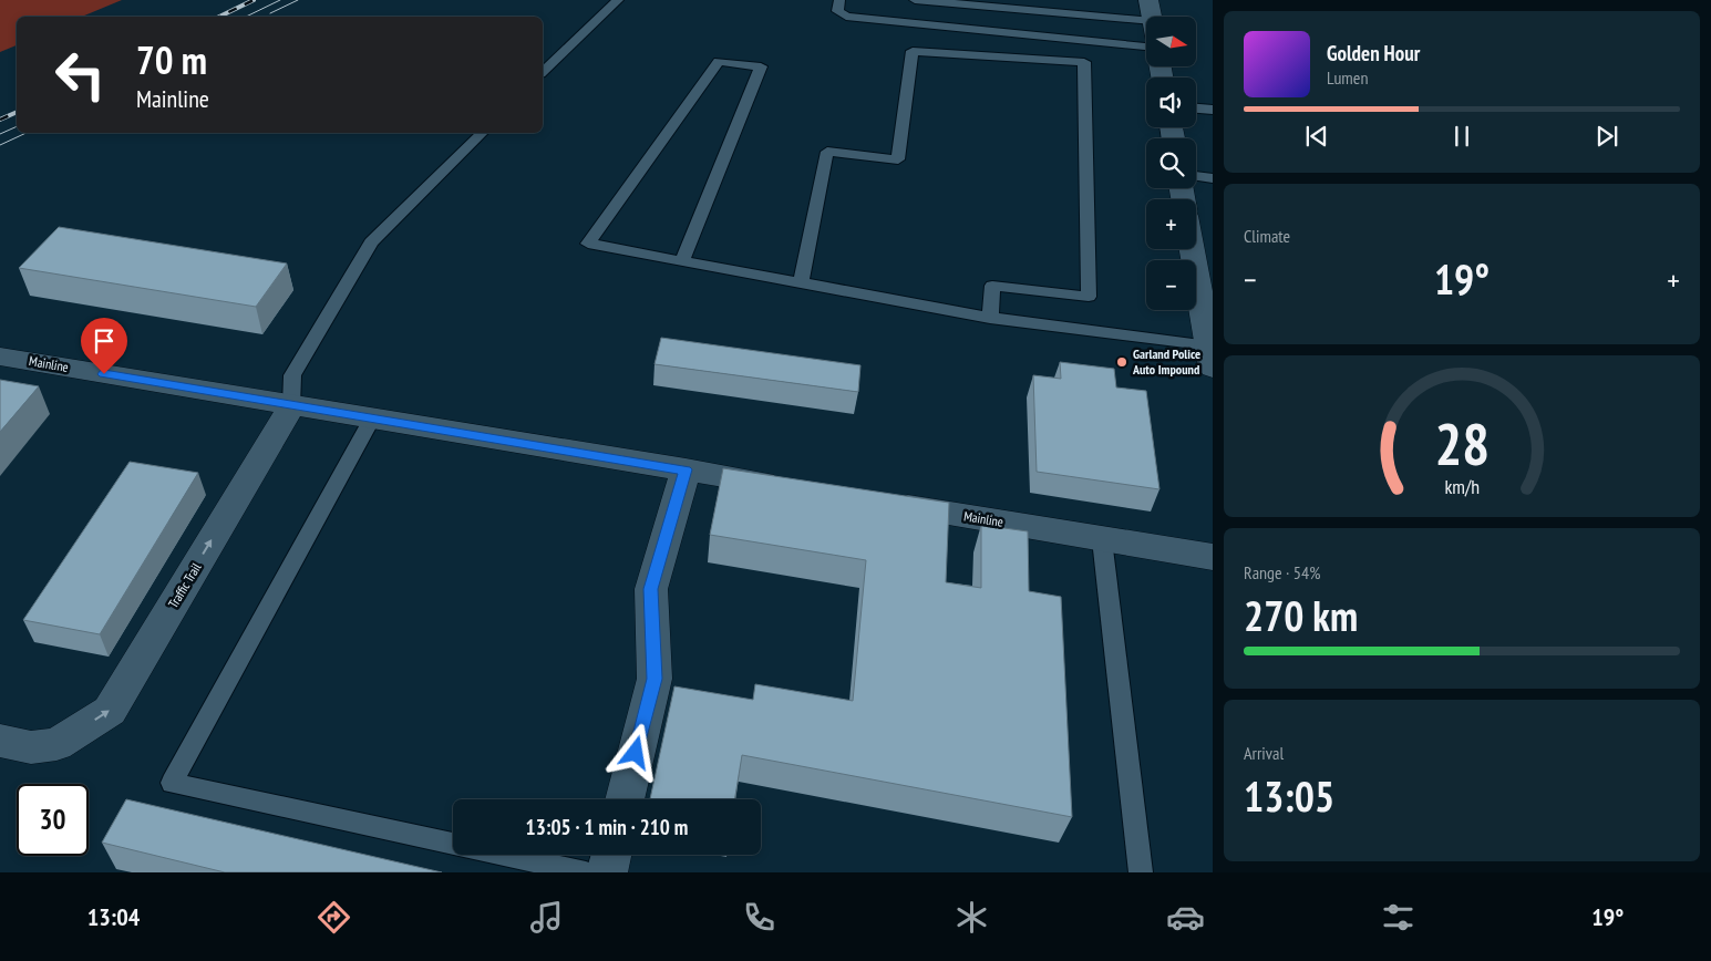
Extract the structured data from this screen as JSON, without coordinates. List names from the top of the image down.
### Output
{
  "streets": {
    "street": ["Mainline", "Traffic Trail"]
  },
  "crossings": [
    ["Mainline", "Traffic Trail"]
  ],
  "one_way": ["Traffic Trail"],
  "places": ["Garland Police Auto Impound"],
  "north": "right",
  "page": {
    "map_buttons": ["+", "−"],
    "turn": ["70 m", "Mainline"],
    "song": ["Golden Hour", "Lumen"],
    "tile": [
      "Climate",
      ["Range · 54%", "270 km"],
      ["Arrival", "13:05"]
    ],
    "heat": ["−", "19°", "+"],
    "limit": "30",
    "trip": "13:05 · 1 min · 210 m",
    "tabs": ["13:04", "19°"],
    "gauge": ["28", "km/h"]
  }
}
